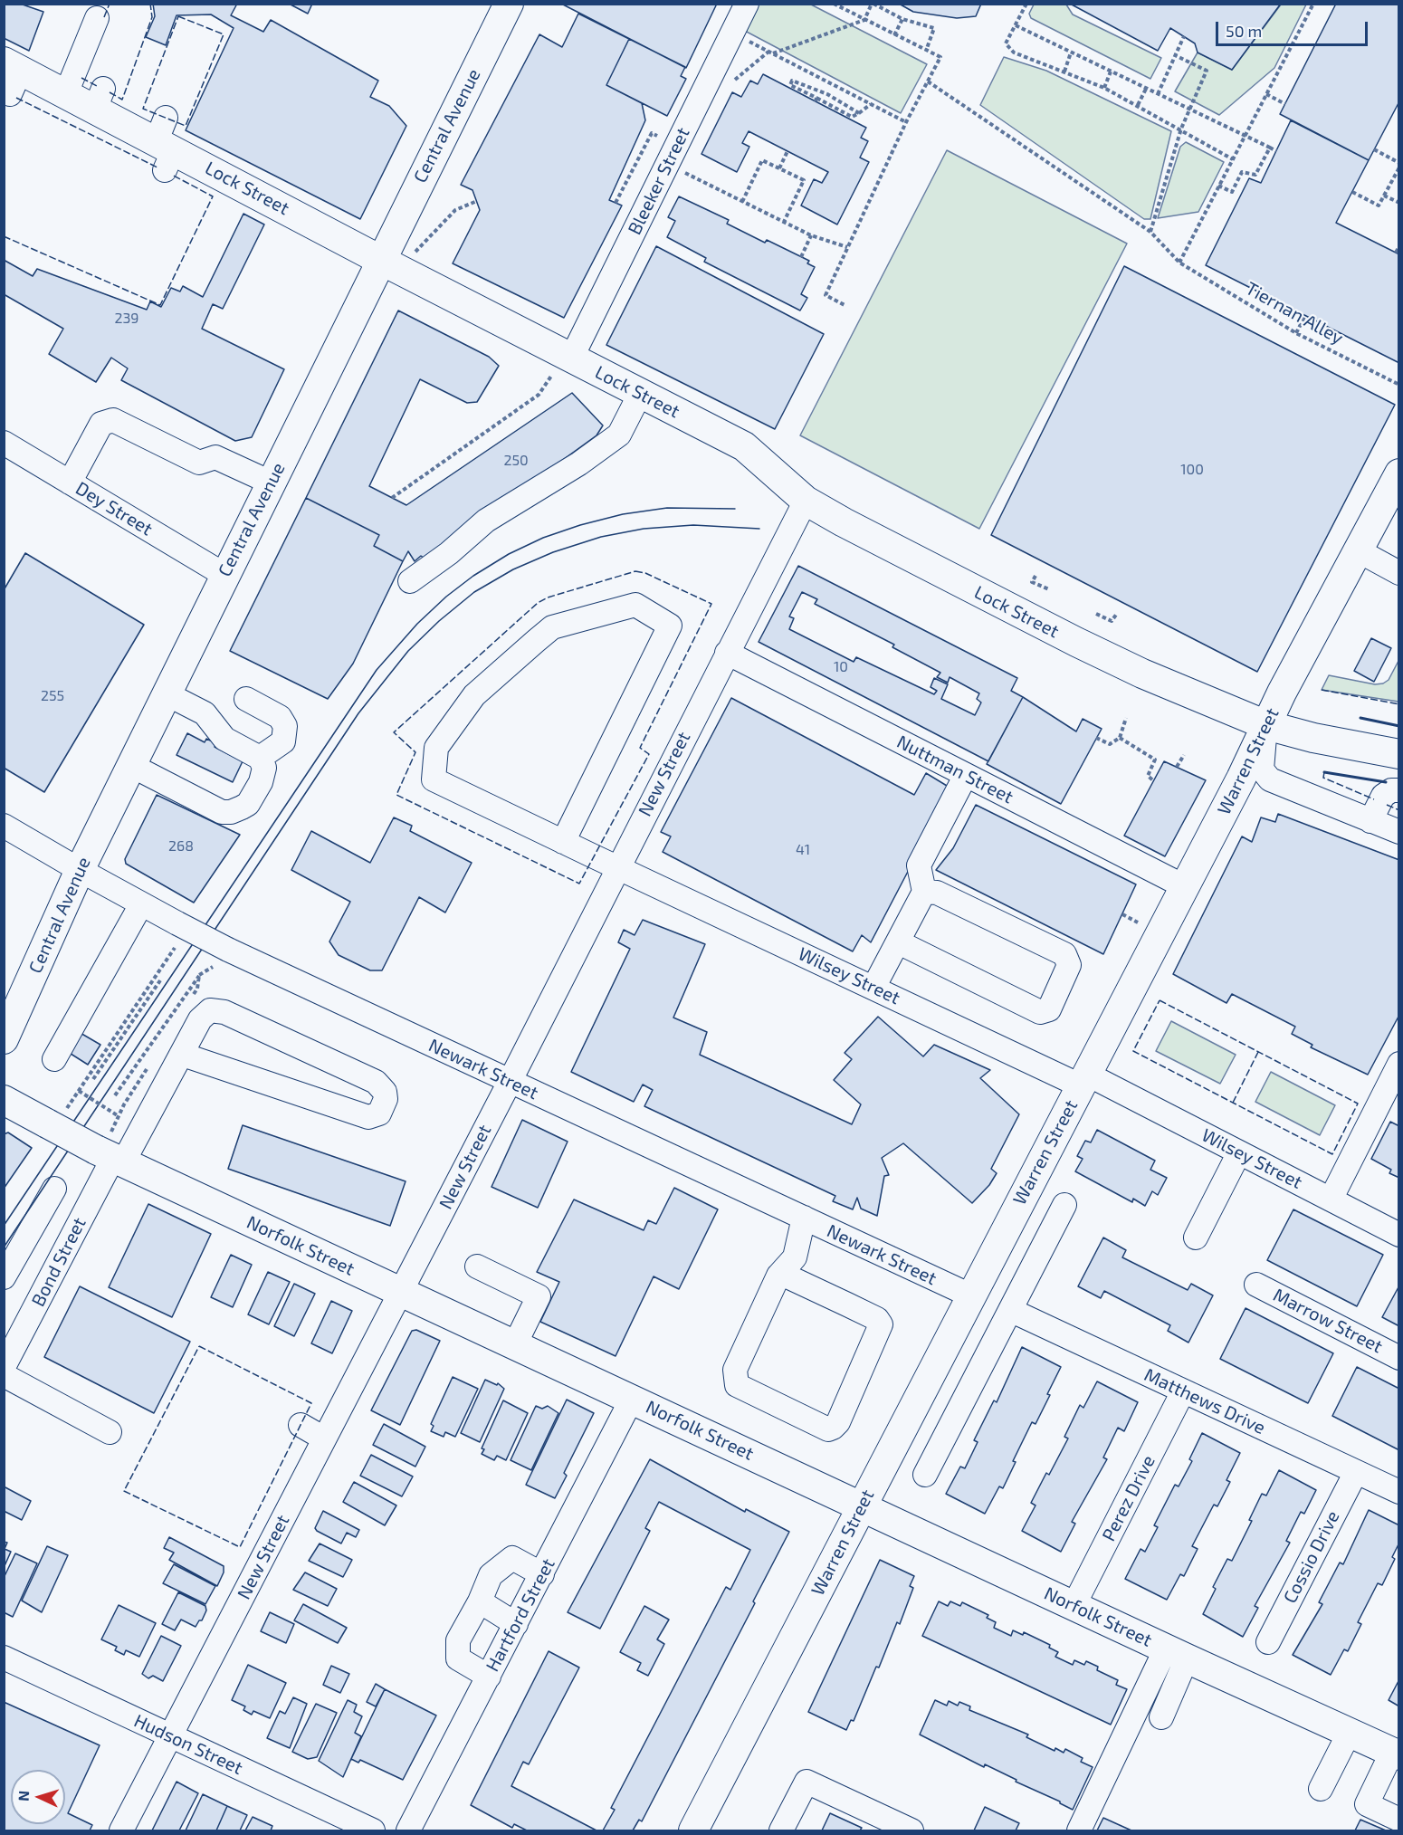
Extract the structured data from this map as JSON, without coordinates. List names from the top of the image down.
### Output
{
  "streets": {
    "main road": [
      "Central Avenue",
      "Lock Street",
      "Warren Street",
      "Norfolk Street"
    ],
    "street": [
      "Bleeker Street",
      "Dey Street",
      "Nuttman Street",
      "New Street",
      "Wilsey Street",
      "Newark Street",
      "Bond Street",
      "Marrow Street",
      "Matthews Drive",
      "Perez Drive",
      "Cossio Drive",
      "Hartford Street",
      "Hudson Street"
    ],
    "path": ["Tiernan Alley"]
  },
  "crossings": [
    ["Central Avenue", "Lock Street"],
    ["Central Avenue", "Dey Street"],
    ["Central Avenue", "Newark Street"],
    ["Bleeker Street", "Lock Street"],
    ["Lock Street", "Warren Street"],
    ["Lock Street", "New Street"],
    ["Warren Street", "Nuttman Street"],
    ["Warren Street", "Wilsey Street"],
    ["Warren Street", "Newark Street"],
    ["Warren Street", "Norfolk Street"],
    ["Nuttman Street", "New Street"],
    ["New Street", "Wilsey Street"],
    ["New Street", "Newark Street"],
    ["New Street", "Norfolk Street"],
    ["New Street", "Hudson Street"],
    ["Norfolk Street", "Bond Street"],
    ["Norfolk Street", "Perez Drive"],
    ["Norfolk Street", "Hartford Street"],
    ["Matthews Drive", "Perez Drive"],
    ["Matthews Drive", "Cossio Drive"]
  ],
  "house_numbers": [
    "239",
    "250",
    "100",
    "10",
    "255",
    "268",
    "41"
  ],
  "scale_bar": "50 m",
  "north": "left"
}
